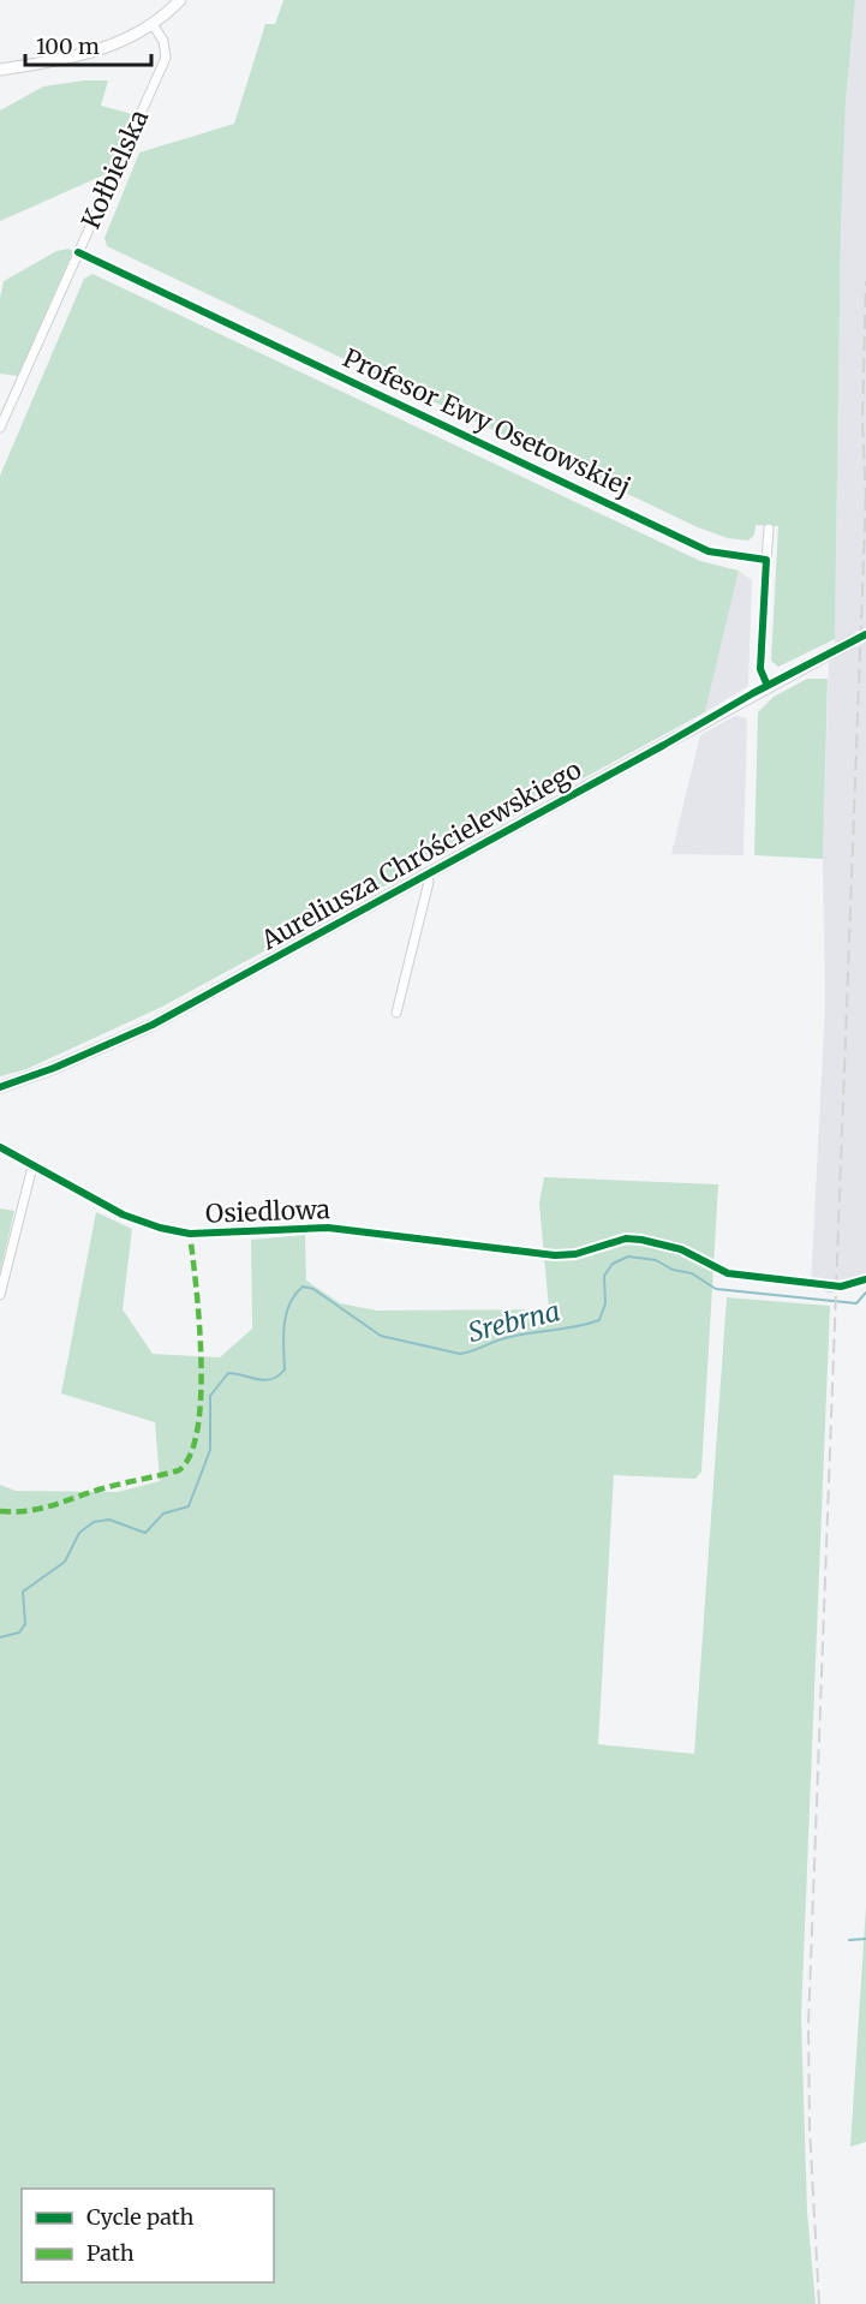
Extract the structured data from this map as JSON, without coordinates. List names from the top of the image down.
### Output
{
  "streets": {
    "street": [
      "Kołbielska",
      "Profesor Ewy Osetowskiej",
      "Aureliusza Chróścielewskiego",
      "Osiedlowa"
    ]
  },
  "crossings": [
    ["Kołbielska", "Profesor Ewy Osetowskiej"]
  ],
  "water": ["Srebrna"],
  "legend": ["Cycle path", "Path"],
  "scale_bar": "100 m"
}
